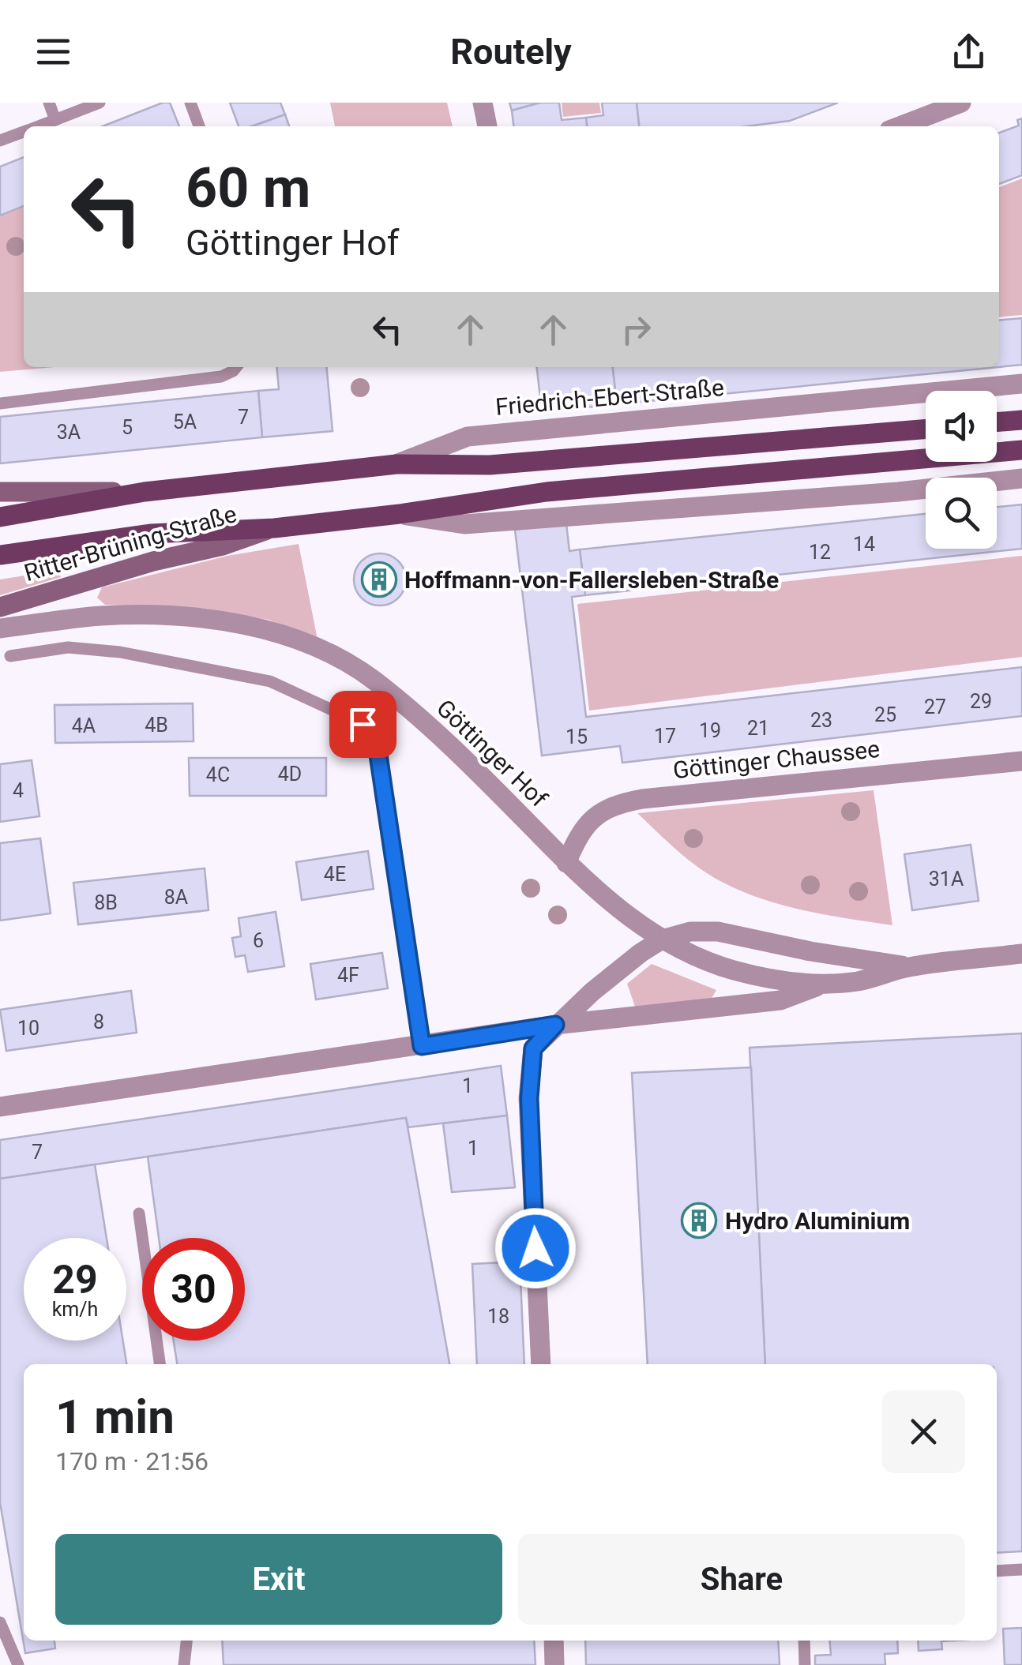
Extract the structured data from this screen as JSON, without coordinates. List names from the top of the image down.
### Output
{
  "streets": {
    "main road": ["Friedrich-Ebert-Straße", "Ritter-Brüning-Straße"],
    "street": ["Göttinger Hof", "Göttinger Chaussee"]
  },
  "crossings": [
    ["Friedrich-Ebert-Straße", "Ritter-Brüning-Straße"],
    ["Göttinger Hof", "Göttinger Chaussee"]
  ],
  "places": {
    "building": ["Hoffmann-von-Fallersleben-Straße", "Hydro Aluminium"]
  },
  "house_numbers": [
    "7",
    "5A",
    "5",
    "3A",
    "14",
    "12",
    "29",
    "27",
    "25",
    "23",
    "4B",
    "4A",
    "21",
    "19",
    "17",
    "15",
    "4D",
    "4C",
    "4",
    "4E",
    "31A",
    "8A",
    "8B",
    "6",
    "4F",
    "8",
    "10",
    "1",
    "1",
    "7",
    "18"
  ],
  "page": {
    "header": "Routely",
    "turn": ["60 m", "Göttinger Hof"],
    "speed": "29 km/h",
    "limit": "30",
    "heading": ["1 min", "170 m · 21:56"],
    "buttons": ["Exit", "Share"]
  }
}
